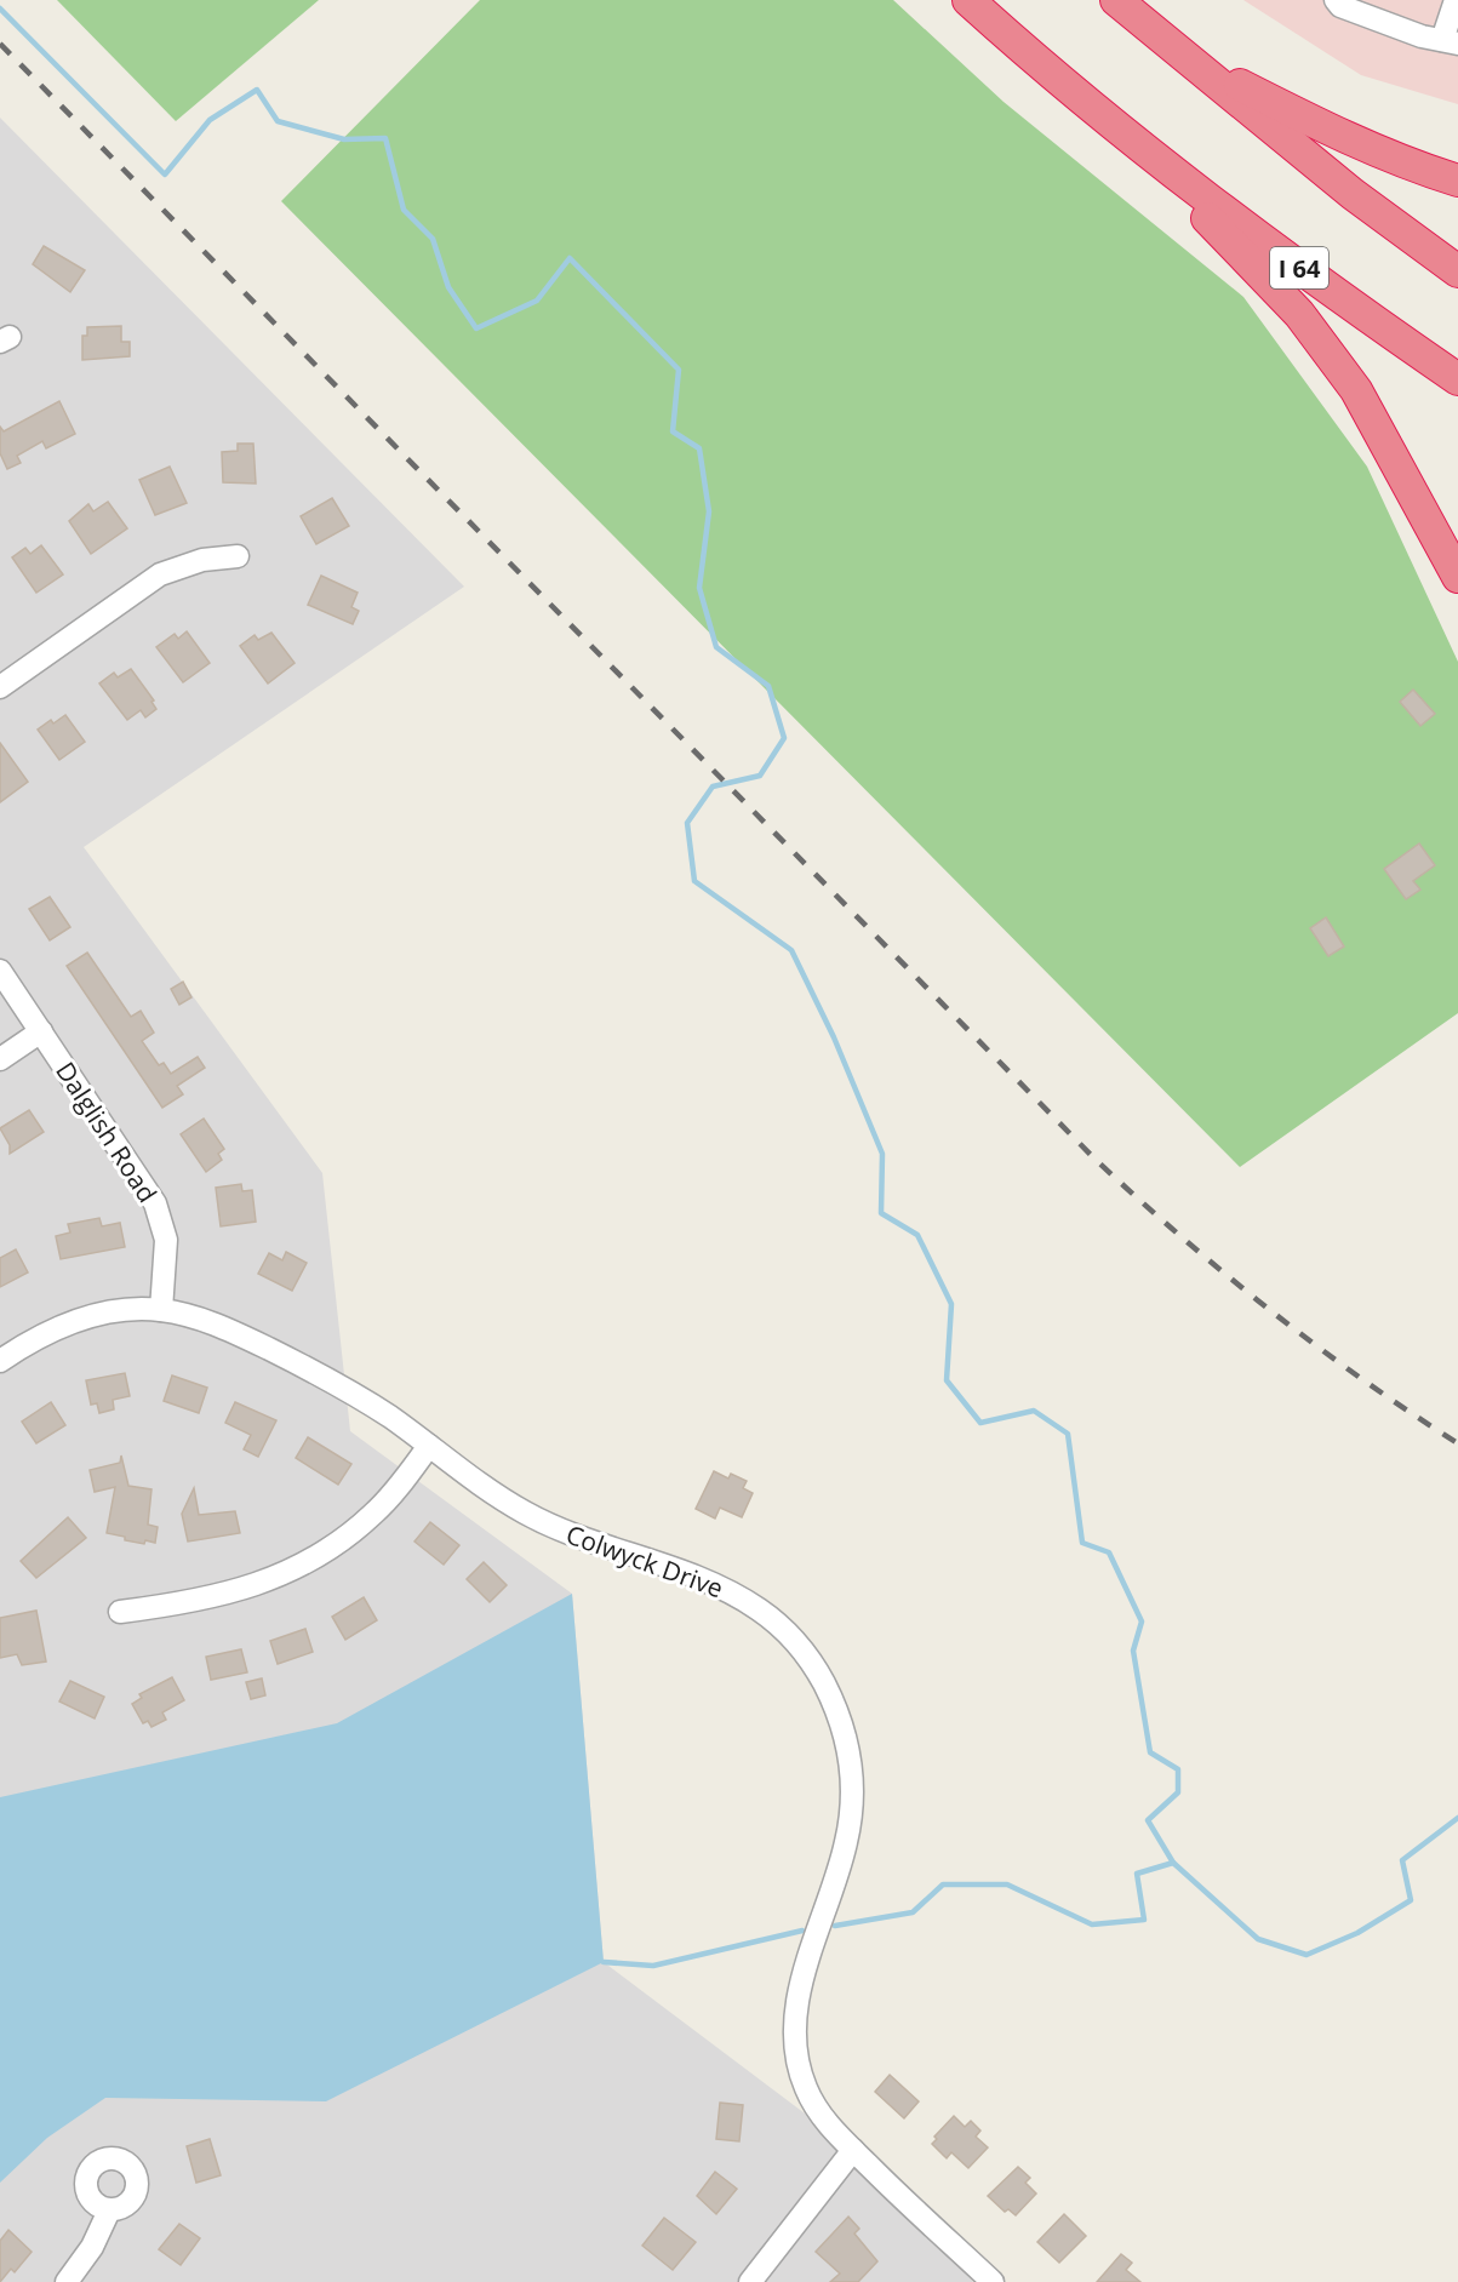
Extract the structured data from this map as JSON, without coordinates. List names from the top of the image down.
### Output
{
  "streets": {
    "highway": ["I 64"],
    "street": ["Dalglish Road", "Colwyck Drive"]
  },
  "crossings": [
    ["Dalglish Road", "Colwyck Drive"]
  ]
}
